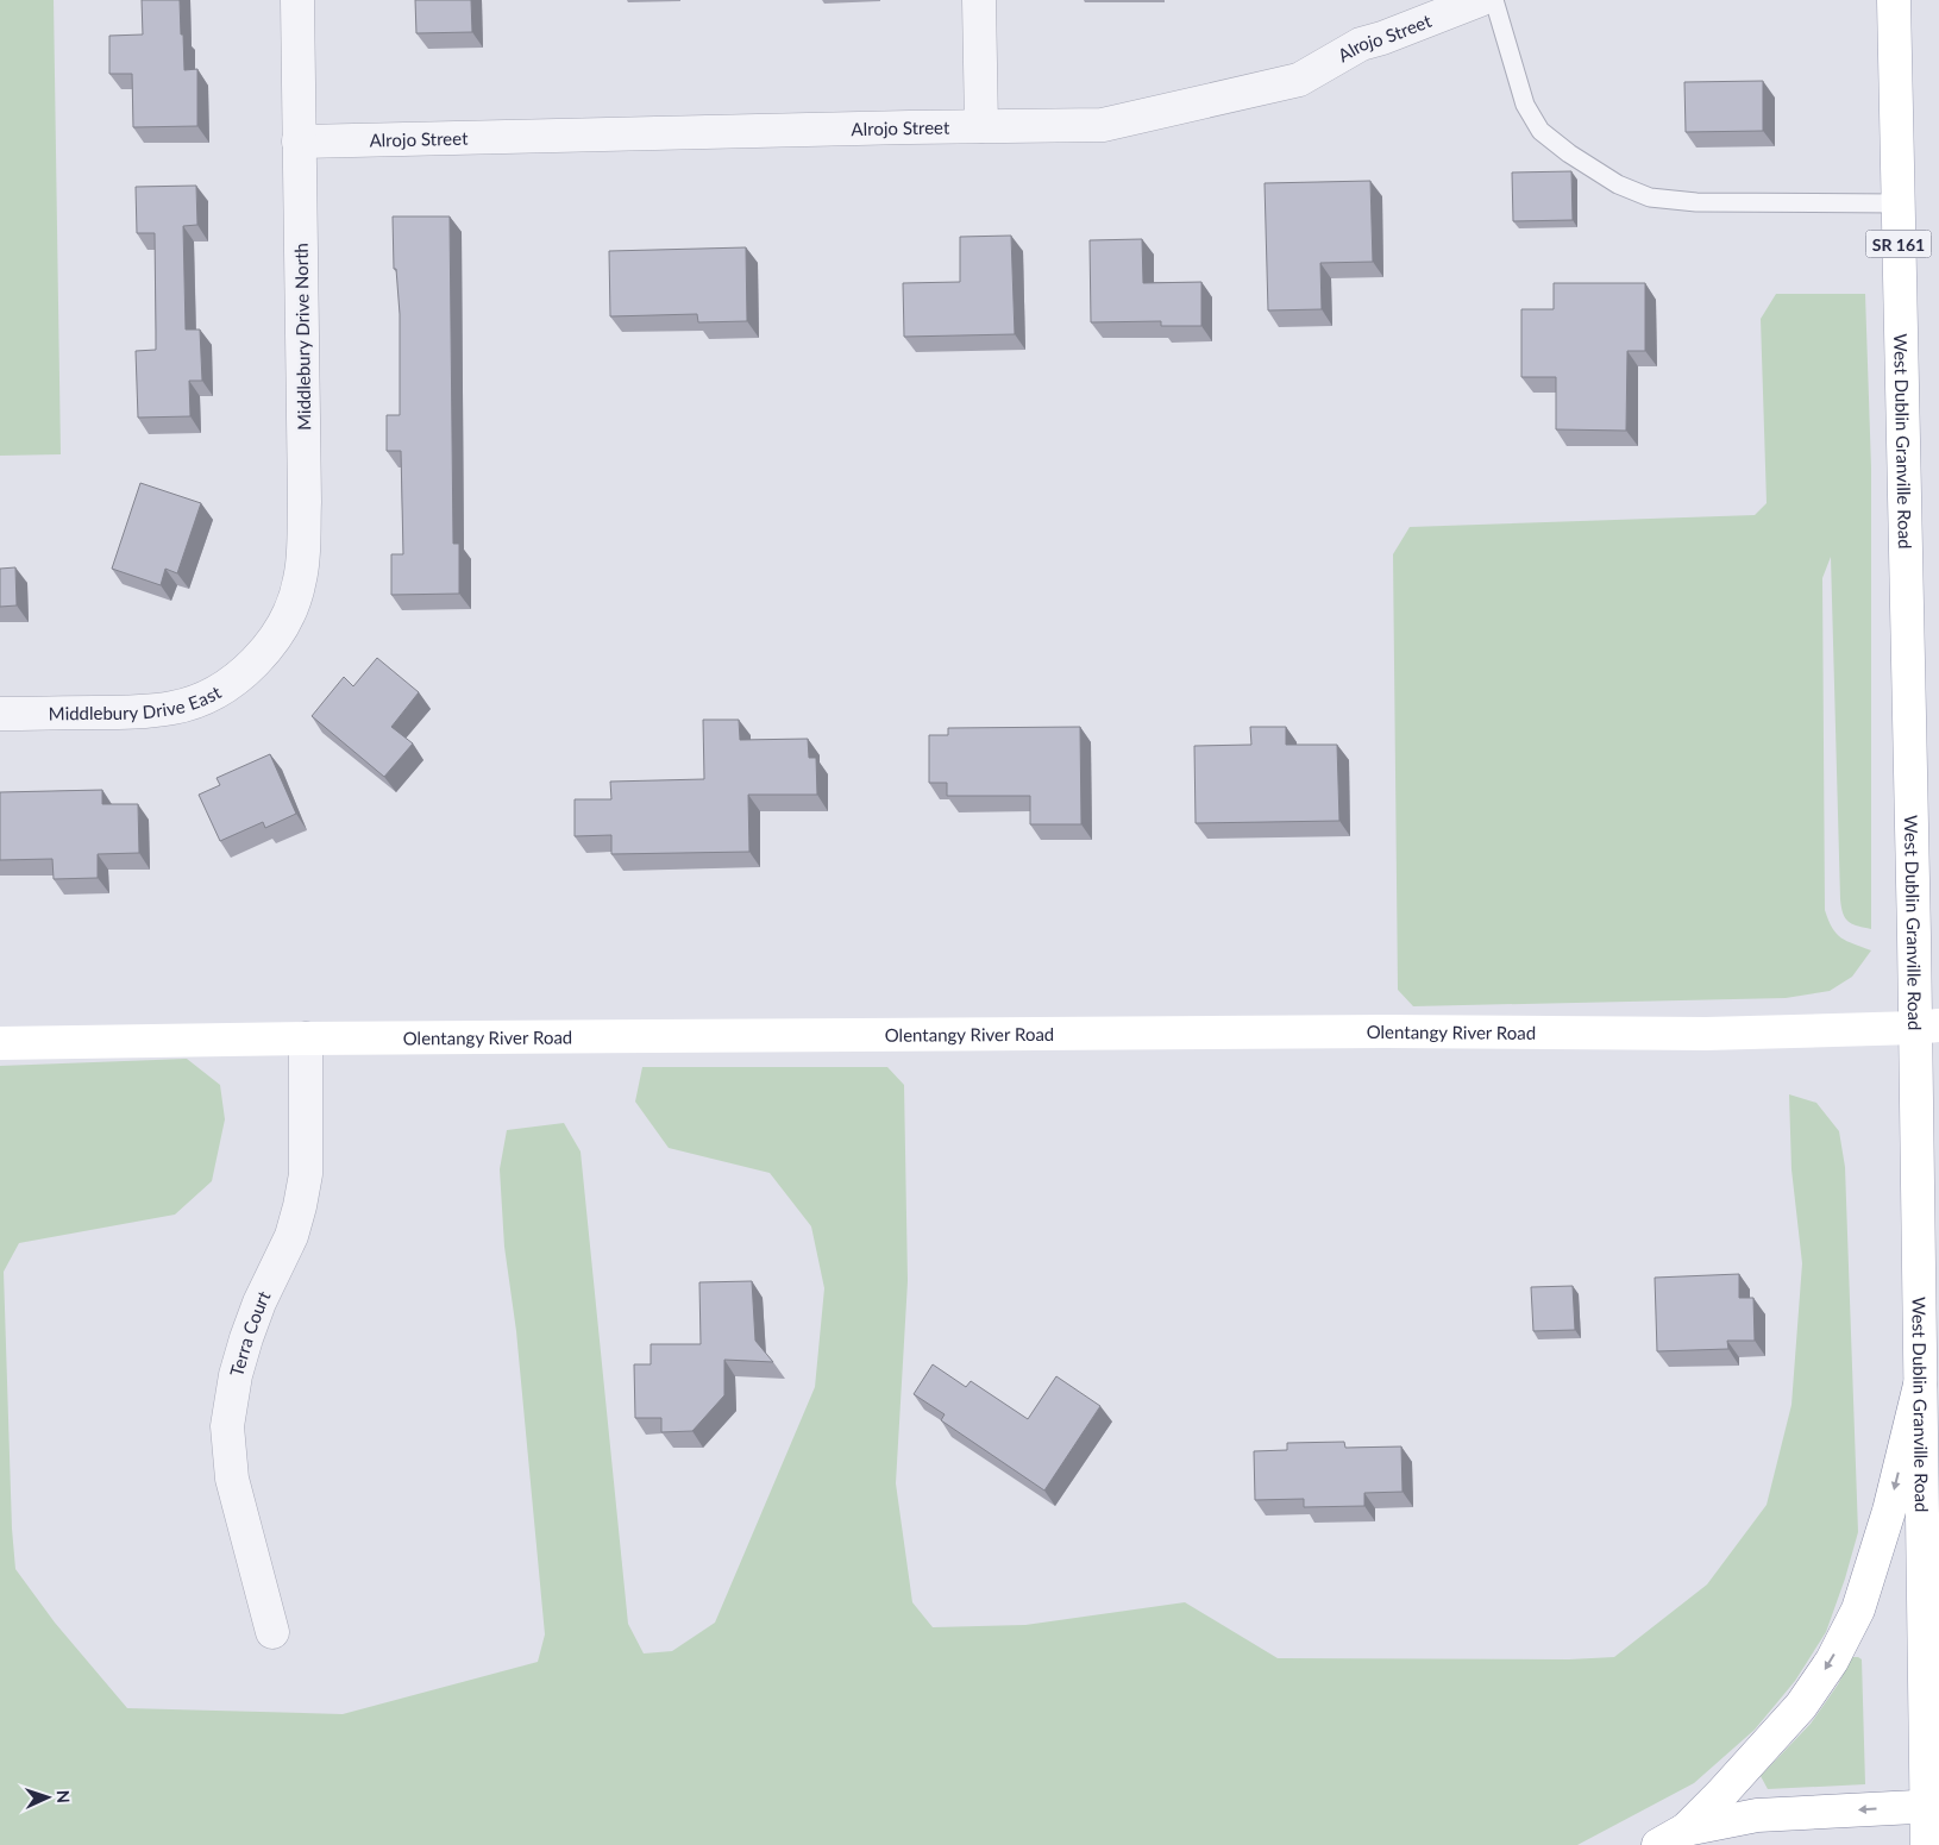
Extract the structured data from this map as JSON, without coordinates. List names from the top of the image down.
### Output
{
  "streets": {
    "main road": ["SR 161", "West Dublin Granville Road", "Olentangy River Road"],
    "street": [
      "Alrojo Street",
      "Middlebury Drive North",
      "Middlebury Drive East",
      "Terra Court"
    ]
  },
  "crossings": [
    ["Alrojo Street", "Middlebury Drive North"],
    ["Middlebury Drive North", "Middlebury Drive East"],
    ["West Dublin Granville Road", "Olentangy River Road"],
    ["Olentangy River Road", "Terra Court"]
  ],
  "north": "right"
}
